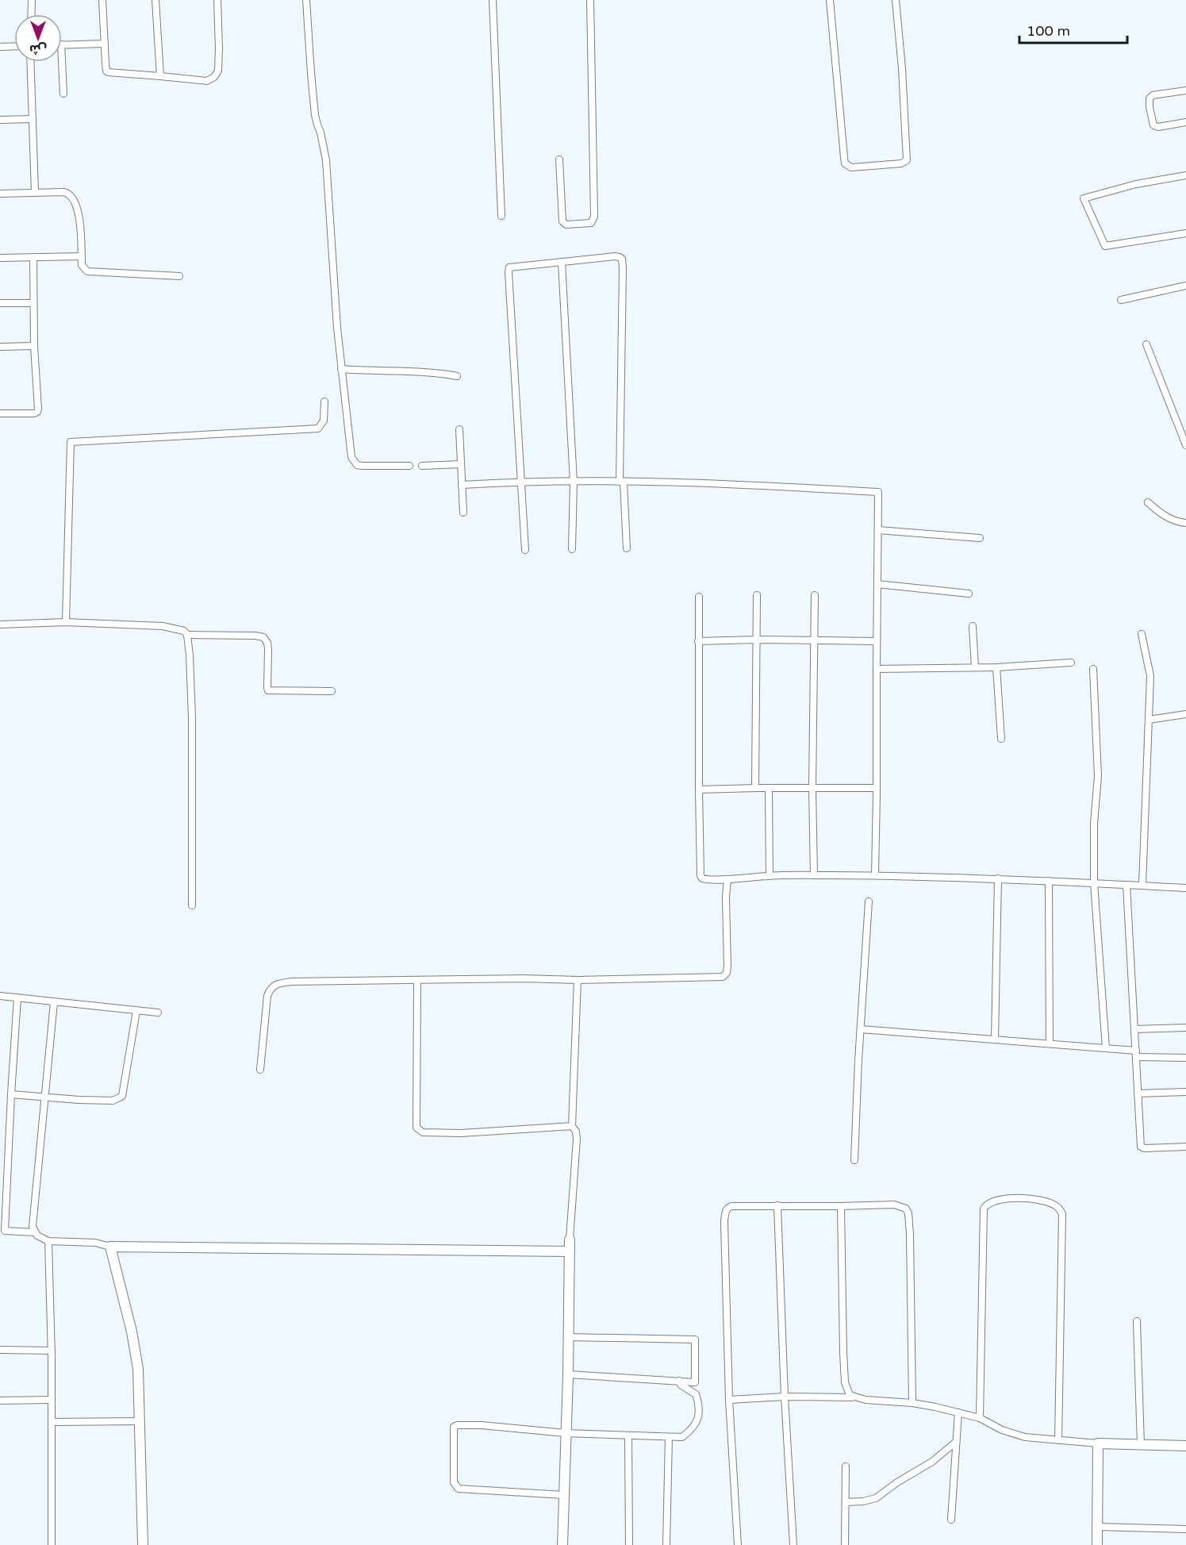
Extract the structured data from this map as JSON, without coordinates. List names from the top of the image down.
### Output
{
  "scale_bar": "100 m",
  "north": "bottom"
}
